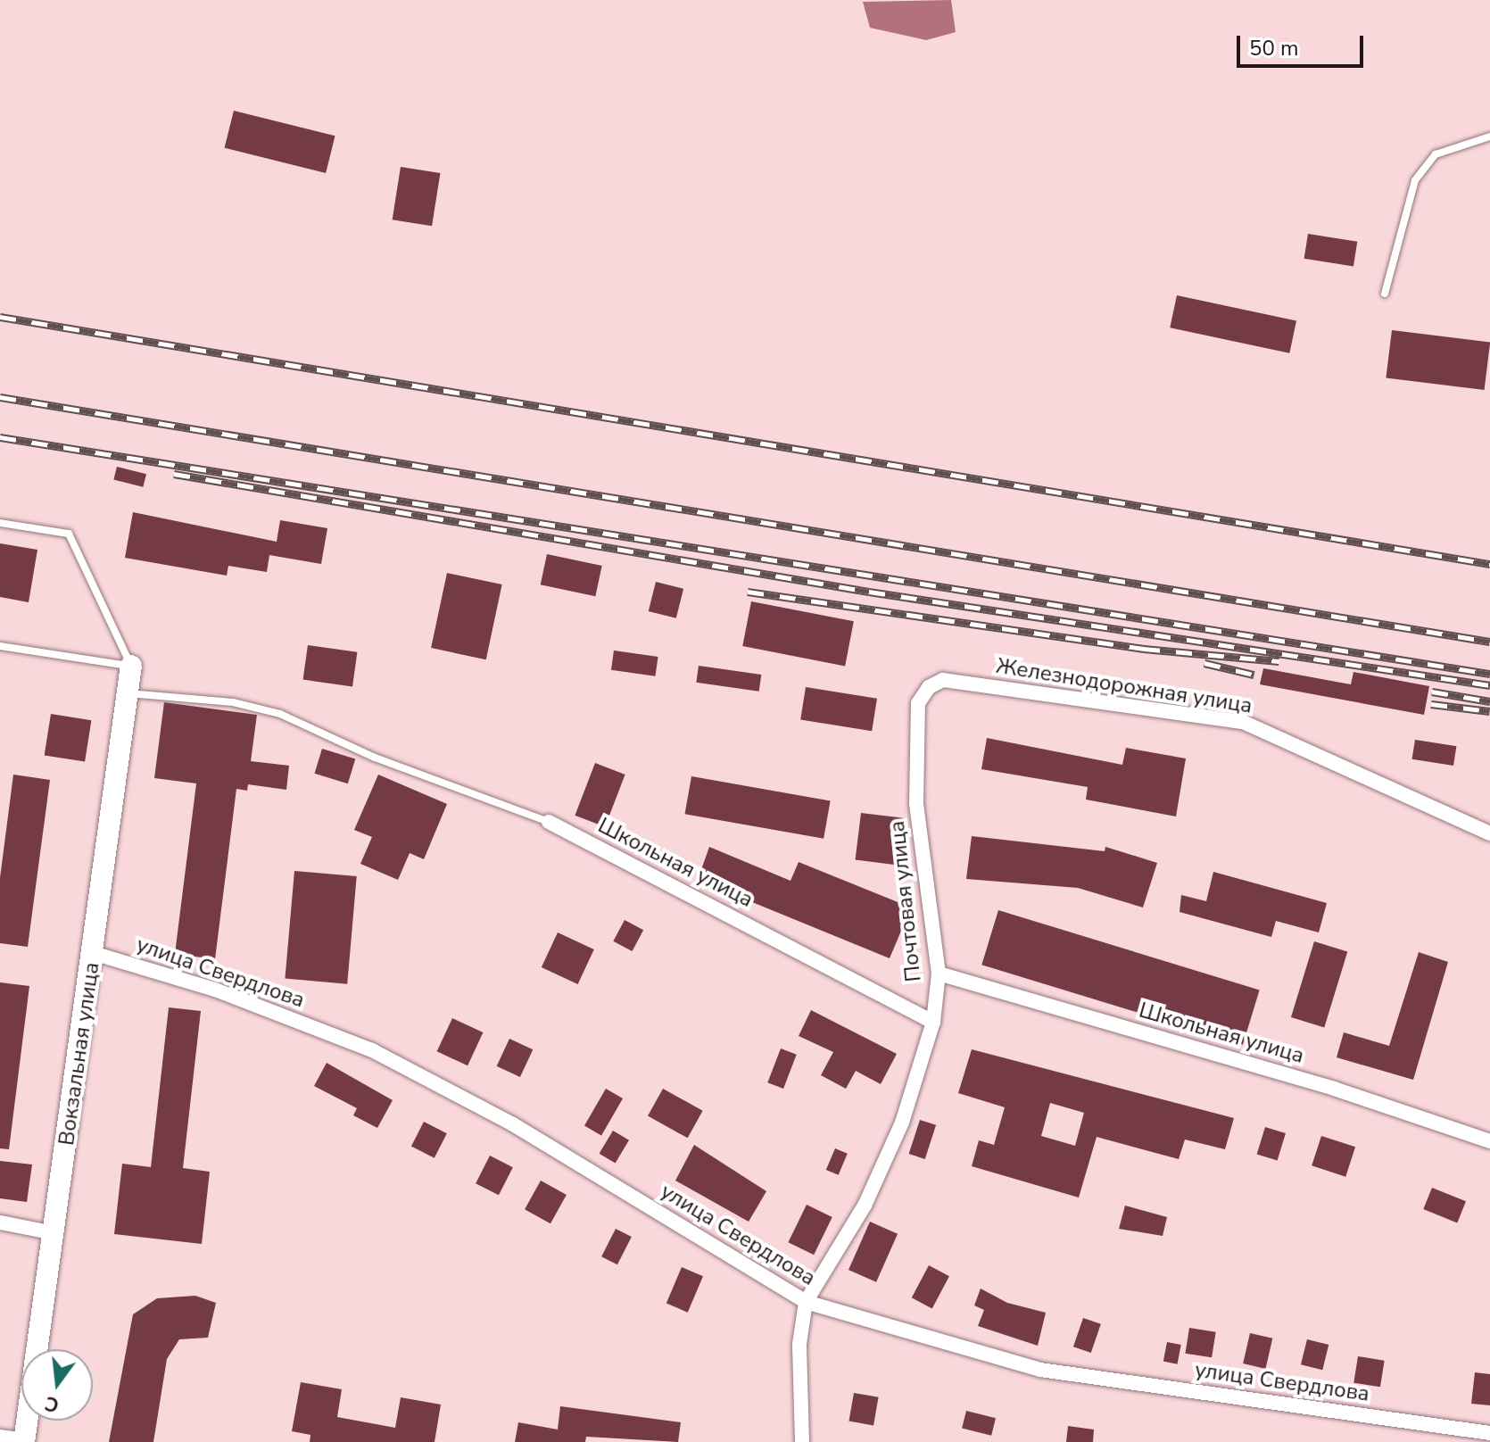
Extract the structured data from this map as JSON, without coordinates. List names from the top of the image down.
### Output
{
  "streets": {
    "street": [
      "Железнодорожная улица",
      "Школьная улица",
      "Почтовая улица",
      "улица Свердлова",
      "Вокзальная улица"
    ]
  },
  "crossings": [
    ["Железнодорожная улица", "Почтовая улица"],
    ["Школьная улица", "Почтовая улица"],
    ["Почтовая улица", "улица Свердлова"],
    ["улица Свердлова", "Вокзальная улица"]
  ],
  "scale_bar": "50 m",
  "north": "bottom"
}
